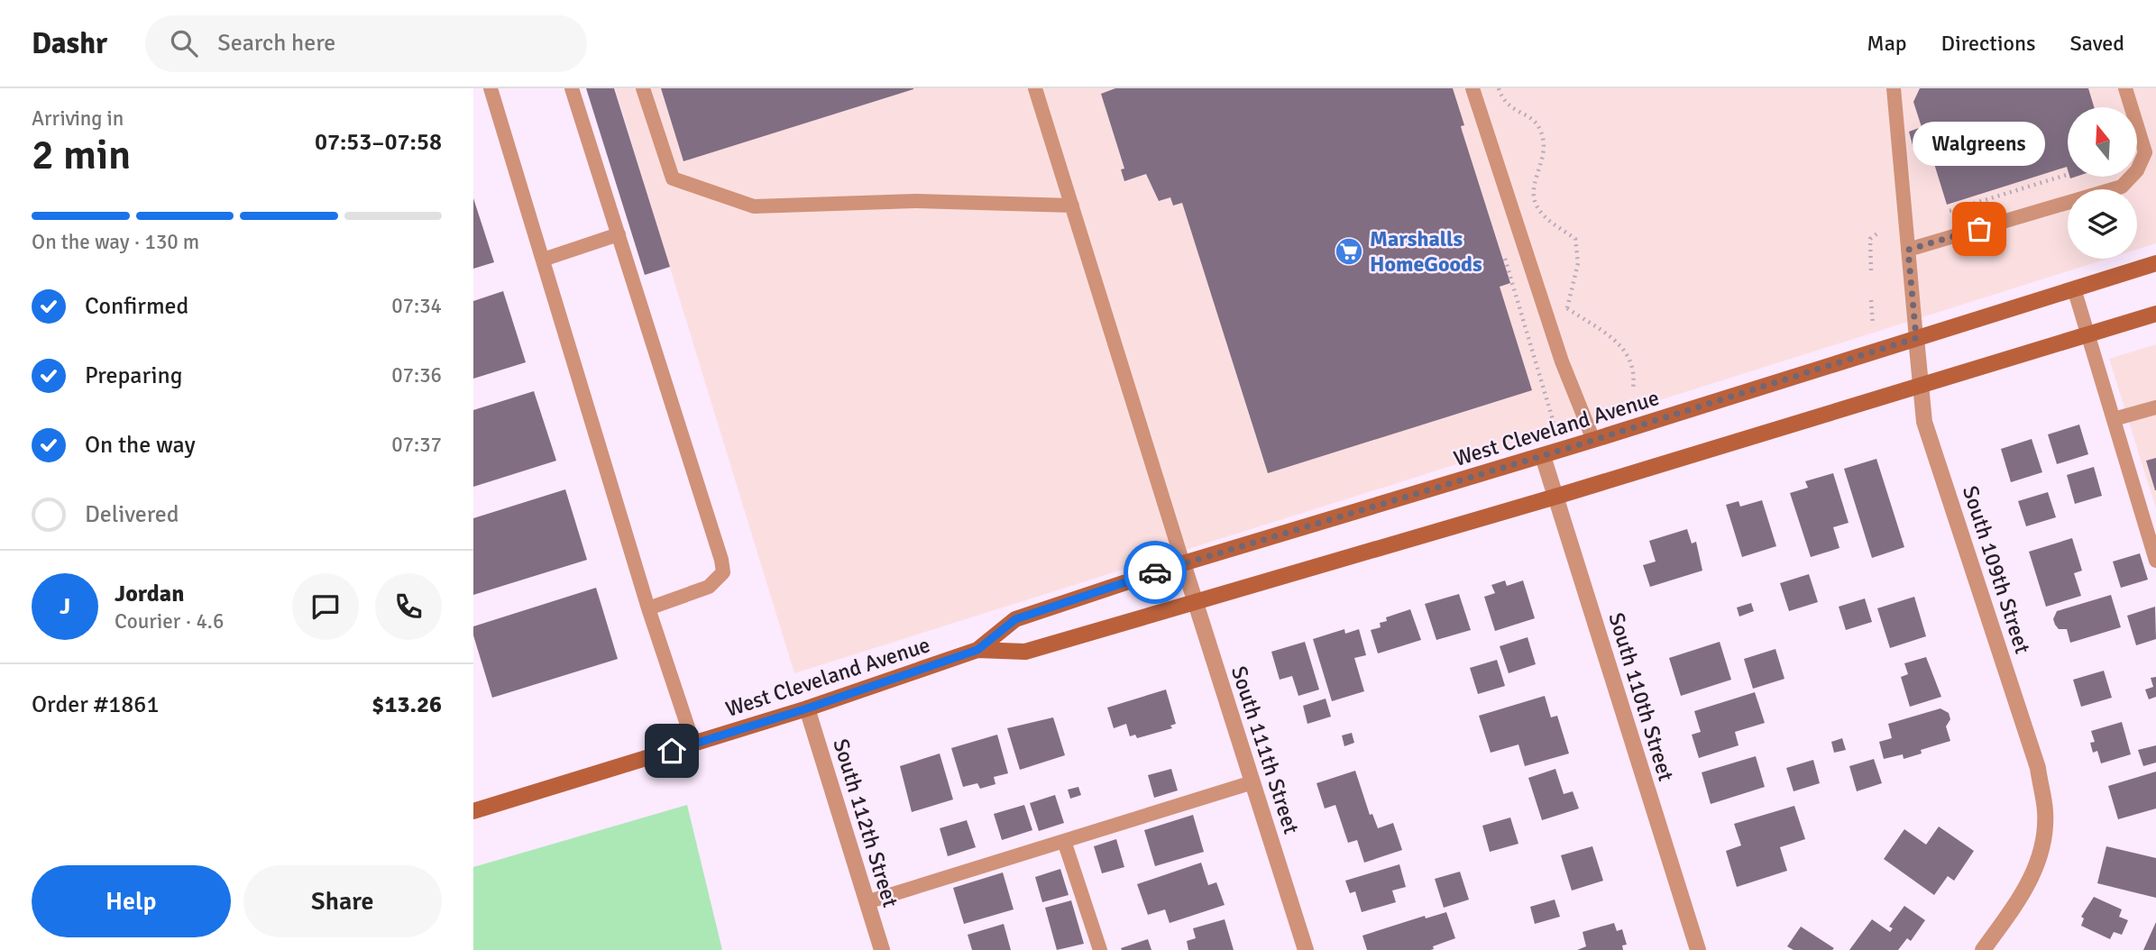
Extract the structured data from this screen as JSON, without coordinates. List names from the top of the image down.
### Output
{
  "streets": {
    "main road": ["West Cleveland Avenue"],
    "street": [
      "South 109th Street",
      "South 110th Street",
      "South 111th Street",
      "South 112th Street"
    ]
  },
  "crossings": [
    ["West Cleveland Avenue", "South 109th Street"],
    ["West Cleveland Avenue", "South 110th Street"],
    ["West Cleveland Avenue", "South 111th Street"],
    ["West Cleveland Avenue", "South 112th Street"]
  ],
  "places": {
    "other": ["Walgreens"],
    "supermarket": ["Marshalls HomeGoods"]
  },
  "north": "top",
  "page": {
    "header": "Dashr",
    "search": "Search here",
    "nav": ["Map", "Directions", "Saved"],
    "heading": ["2 min", "Arriving in", "07:53–07:58"],
    "panel": [
      "Jordan",
      "Courier · 4.6",
      "Order #1861",
      "$13.26"
    ],
    "bubble": "Walgreens",
    "bar": "On the way · 130 m",
    "list": [
      ["Confirmed", "07:34"],
      ["Preparing", "07:36"],
      ["On the way", "07:37"],
      "Delivered"
    ],
    "round": "J",
    "buttons": ["Help", "Share"]
  }
}
